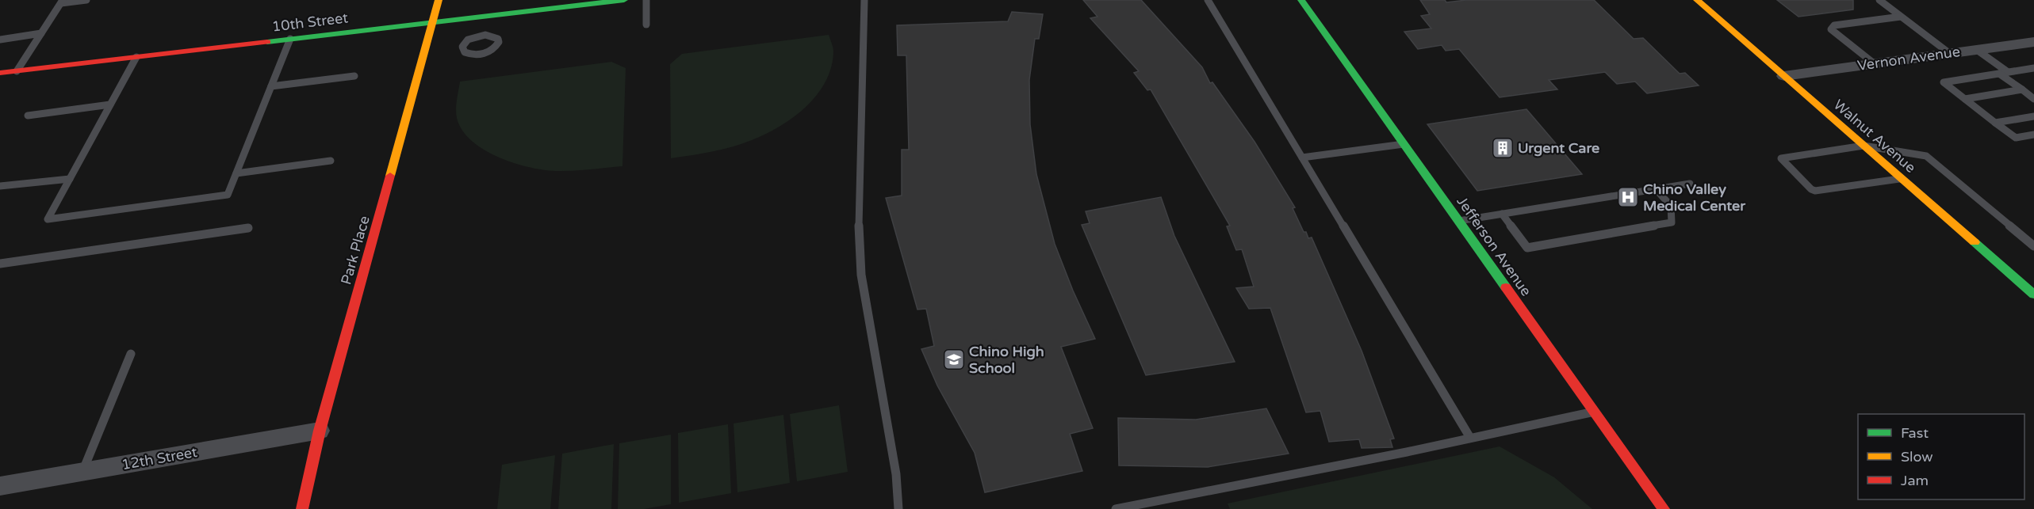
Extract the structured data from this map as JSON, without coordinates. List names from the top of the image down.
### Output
{
  "streets": {
    "street": [
      "10th Street",
      "Vernon Avenue",
      "Walnut Avenue",
      "Jefferson Avenue",
      "Park Place",
      "12th Street"
    ]
  },
  "crossings": [
    ["10th Street", "Park Place"],
    ["Vernon Avenue", "Walnut Avenue"],
    ["Park Place", "12th Street"]
  ],
  "places": {
    "building": ["Urgent Care"],
    "hospital": ["Chino Valley Medical Center"],
    "school or university": ["Chino High School"]
  },
  "legend": ["Fast", "Slow", "Jam"]
}
